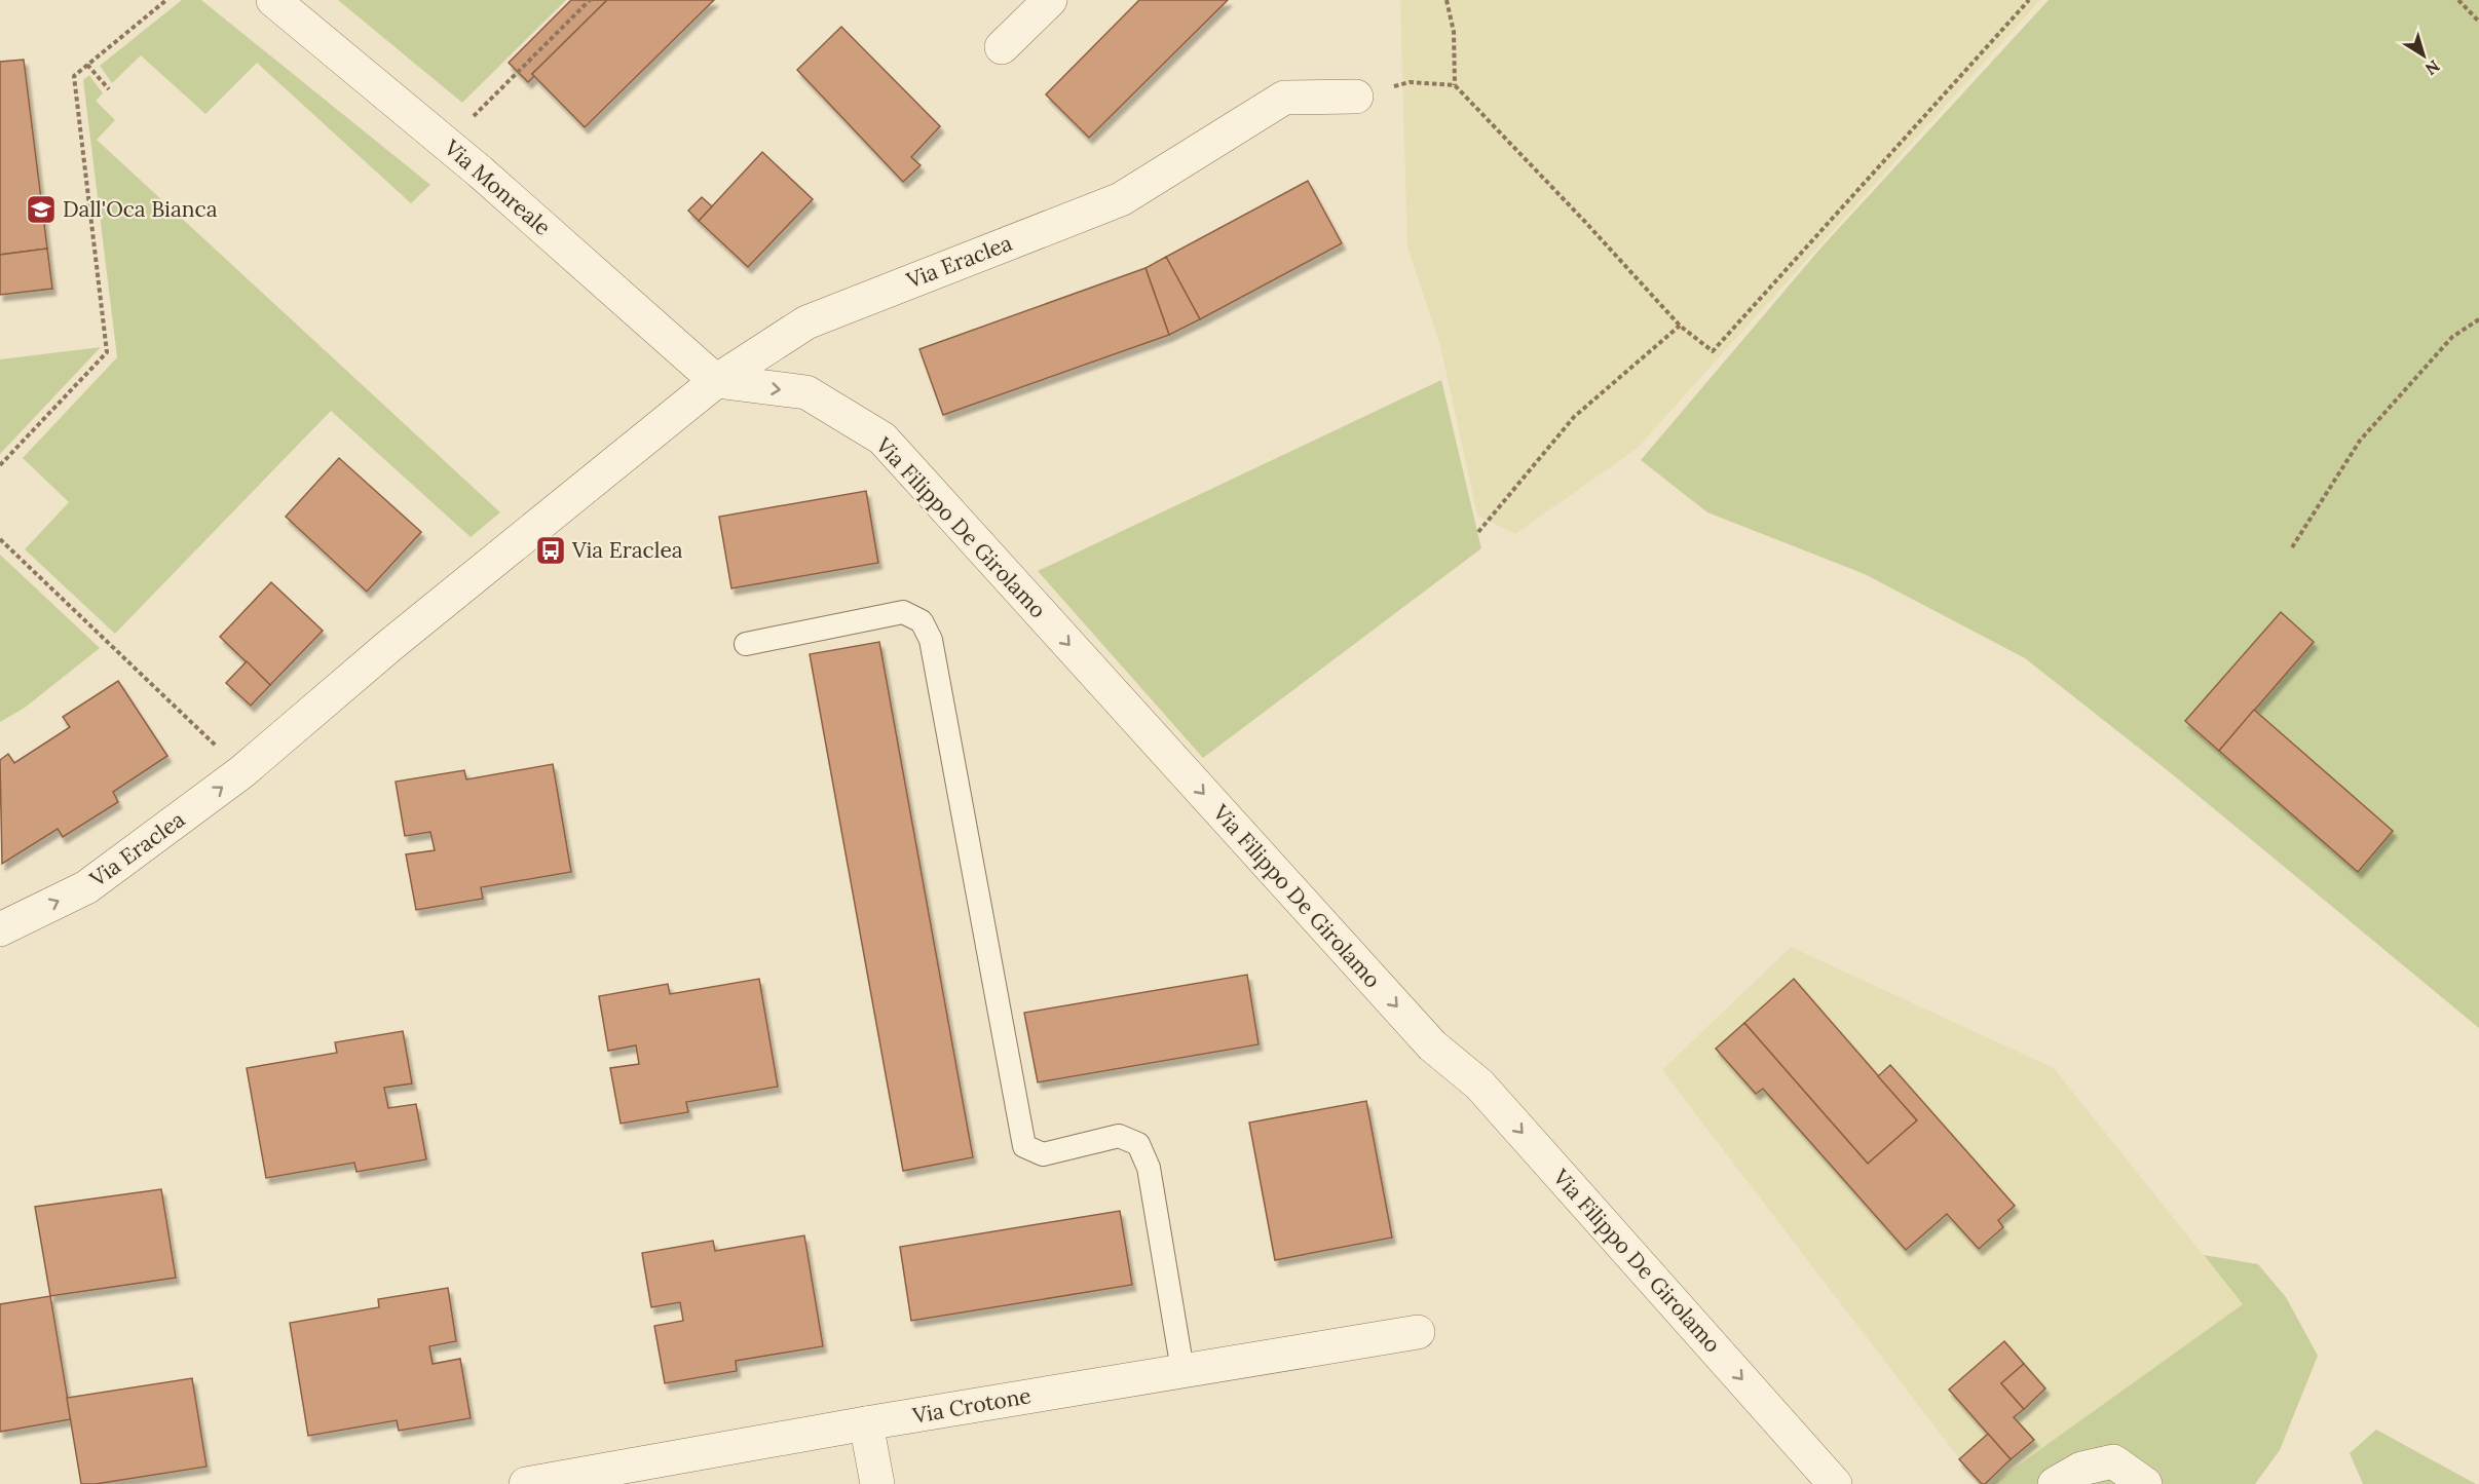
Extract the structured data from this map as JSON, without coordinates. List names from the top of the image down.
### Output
{
  "streets": {
    "street": [
      "Via Monreale",
      "Via Eraclea",
      "Via Filippo De Girolamo",
      "Via Crotone"
    ]
  },
  "crossings": [
    ["Via Monreale", "Via Eraclea"],
    ["Via Monreale", "Via Filippo De Girolamo"],
    ["Via Eraclea", "Via Filippo De Girolamo"]
  ],
  "one_way": ["Via Eraclea", "Via Filippo De Girolamo"],
  "places": {
    "school or university": ["Dall'Oca Bianca"],
    "bus stop": ["Via Eraclea"]
  },
  "north": "bottom right"
}
